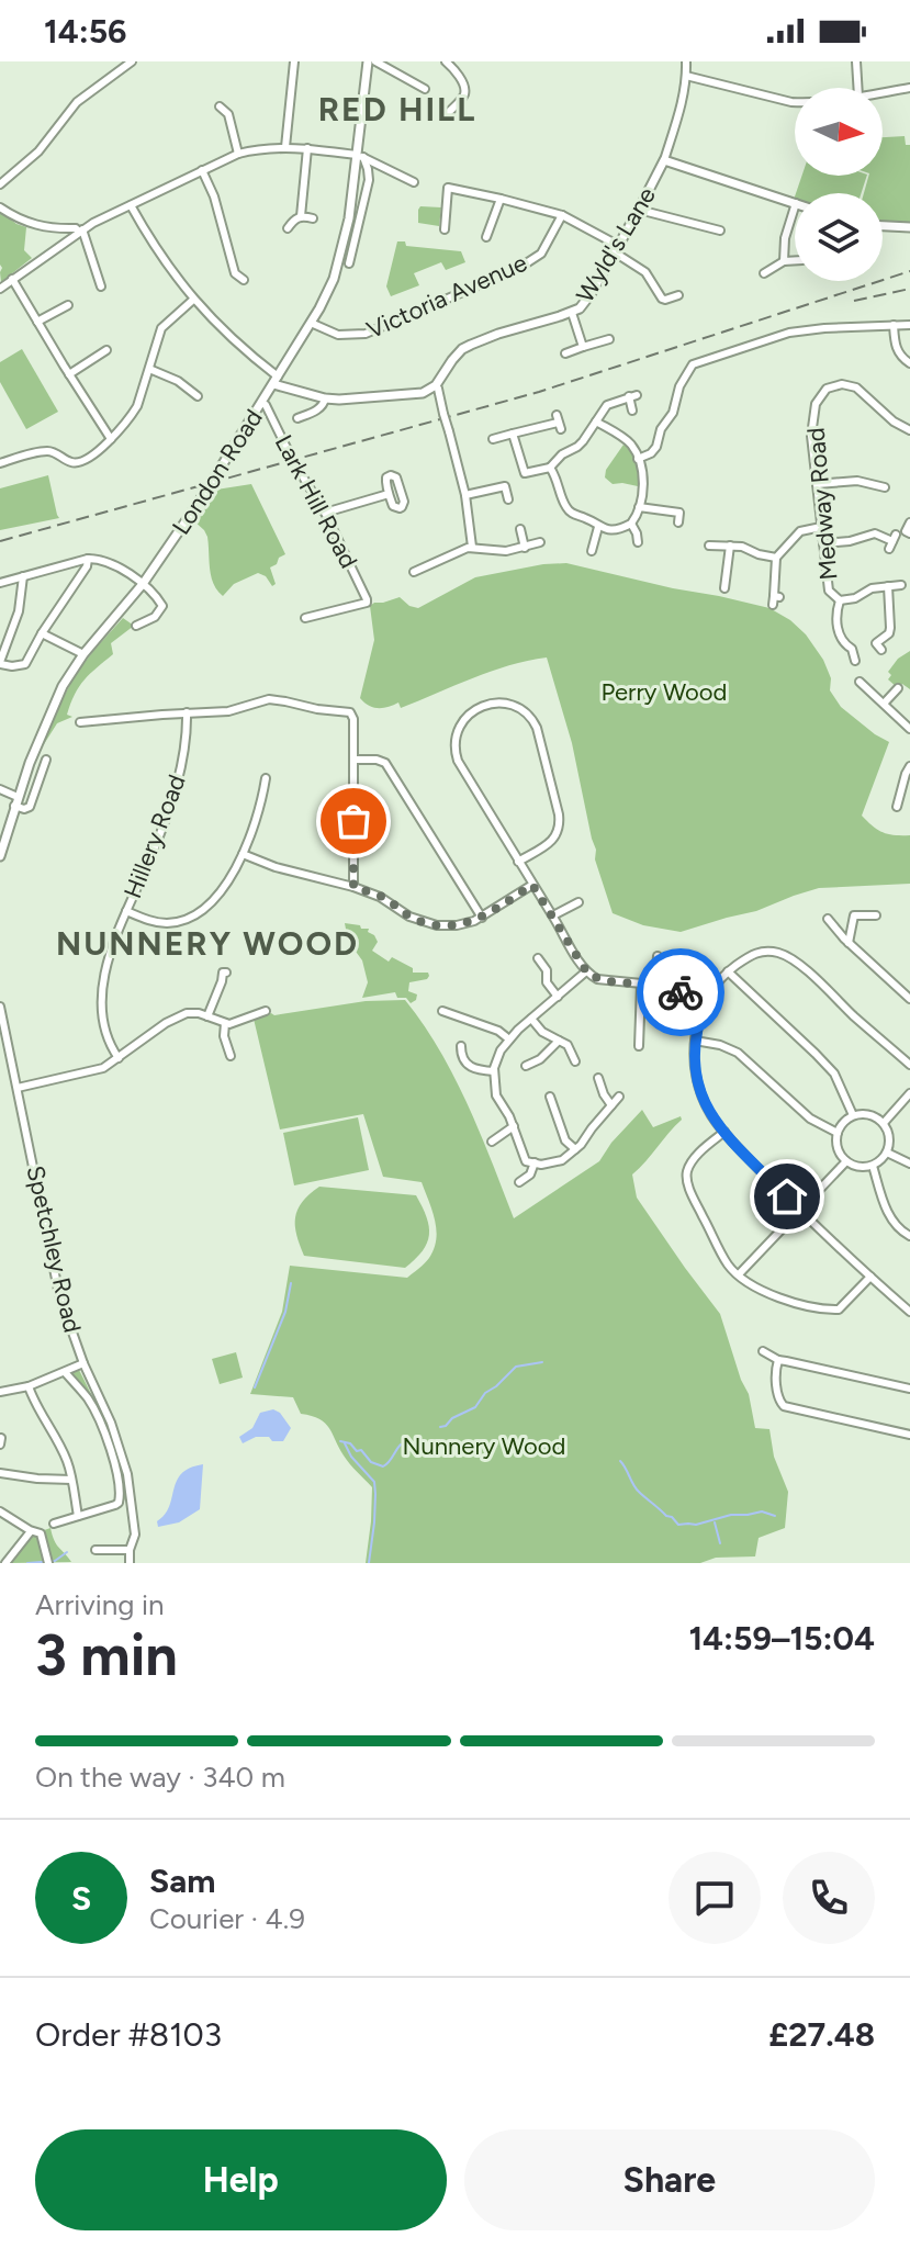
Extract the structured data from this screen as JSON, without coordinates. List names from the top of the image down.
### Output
{
  "streets": {
    "main road": ["Wyld's Lane", "London Road"],
    "street": [
      "Victoria Avenue",
      "Lark Hill Road",
      "Medway Road",
      "Hillery Road",
      "Spetchley Road"
    ]
  },
  "crossings": [
    ["Victoria Avenue", "London Road"],
    ["London Road", "Lark Hill Road"]
  ],
  "districts": ["RED HILL", "NUNNERY WOOD"],
  "parks": ["Perry Wood", "Nunnery Wood"],
  "north": "right",
  "page": {
    "status": "14:56",
    "heading": ["3 min", "Arriving in", "14:59–15:04"],
    "panel": [
      "Sam",
      "Courier · 4.9",
      "Order #8103",
      "£27.48"
    ],
    "bar": "On the way · 340 m",
    "round": "S",
    "buttons": ["Help", "Share"]
  }
}
